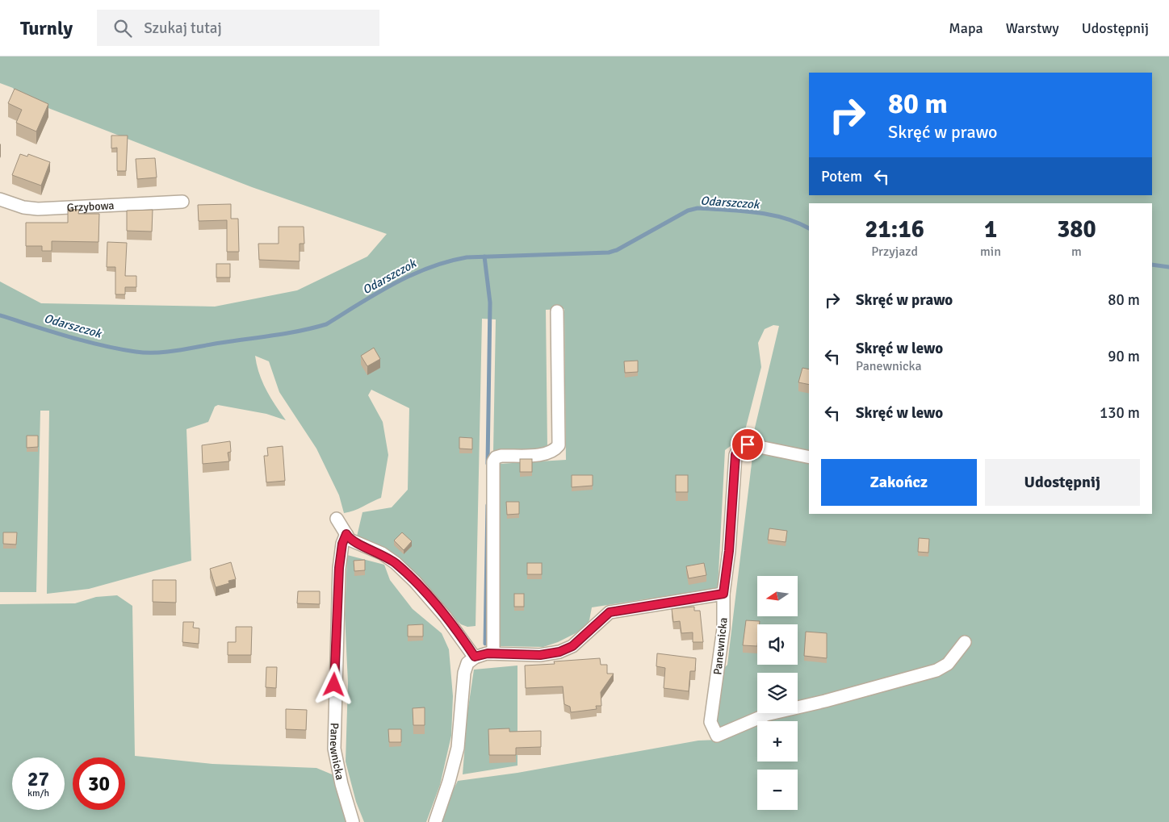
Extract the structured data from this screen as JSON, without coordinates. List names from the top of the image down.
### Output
{
  "streets": {
    "street": ["Grzybowa", "Panewnicka"]
  },
  "water": ["Odarszczok"],
  "north": "left",
  "page": {
    "header": "Turnly",
    "search": "Szukaj tutaj",
    "nav": ["Mapa", "Warstwy", "Udostępnij"],
    "turn": ["80 m", "Skręć w prawo"],
    "then": "Potem",
    "eta": [
      "21:16",
      "Przyjazd",
      "1",
      "min",
      "380",
      "m"
    ],
    "list": [
      {
        "name": "Skręć w prawo",
        "value": "80 m"
      },
      {
        "name": "Skręć w lewo",
        "note": "Panewnicka",
        "value": "90 m"
      },
      {
        "name": "Skręć w lewo",
        "value": "130 m"
      }
    ],
    "buttons": ["Zakończ", "Udostępnij"],
    "map_buttons": ["+", "−"],
    "speed": "27 km/h",
    "limit": "30"
  }
}
